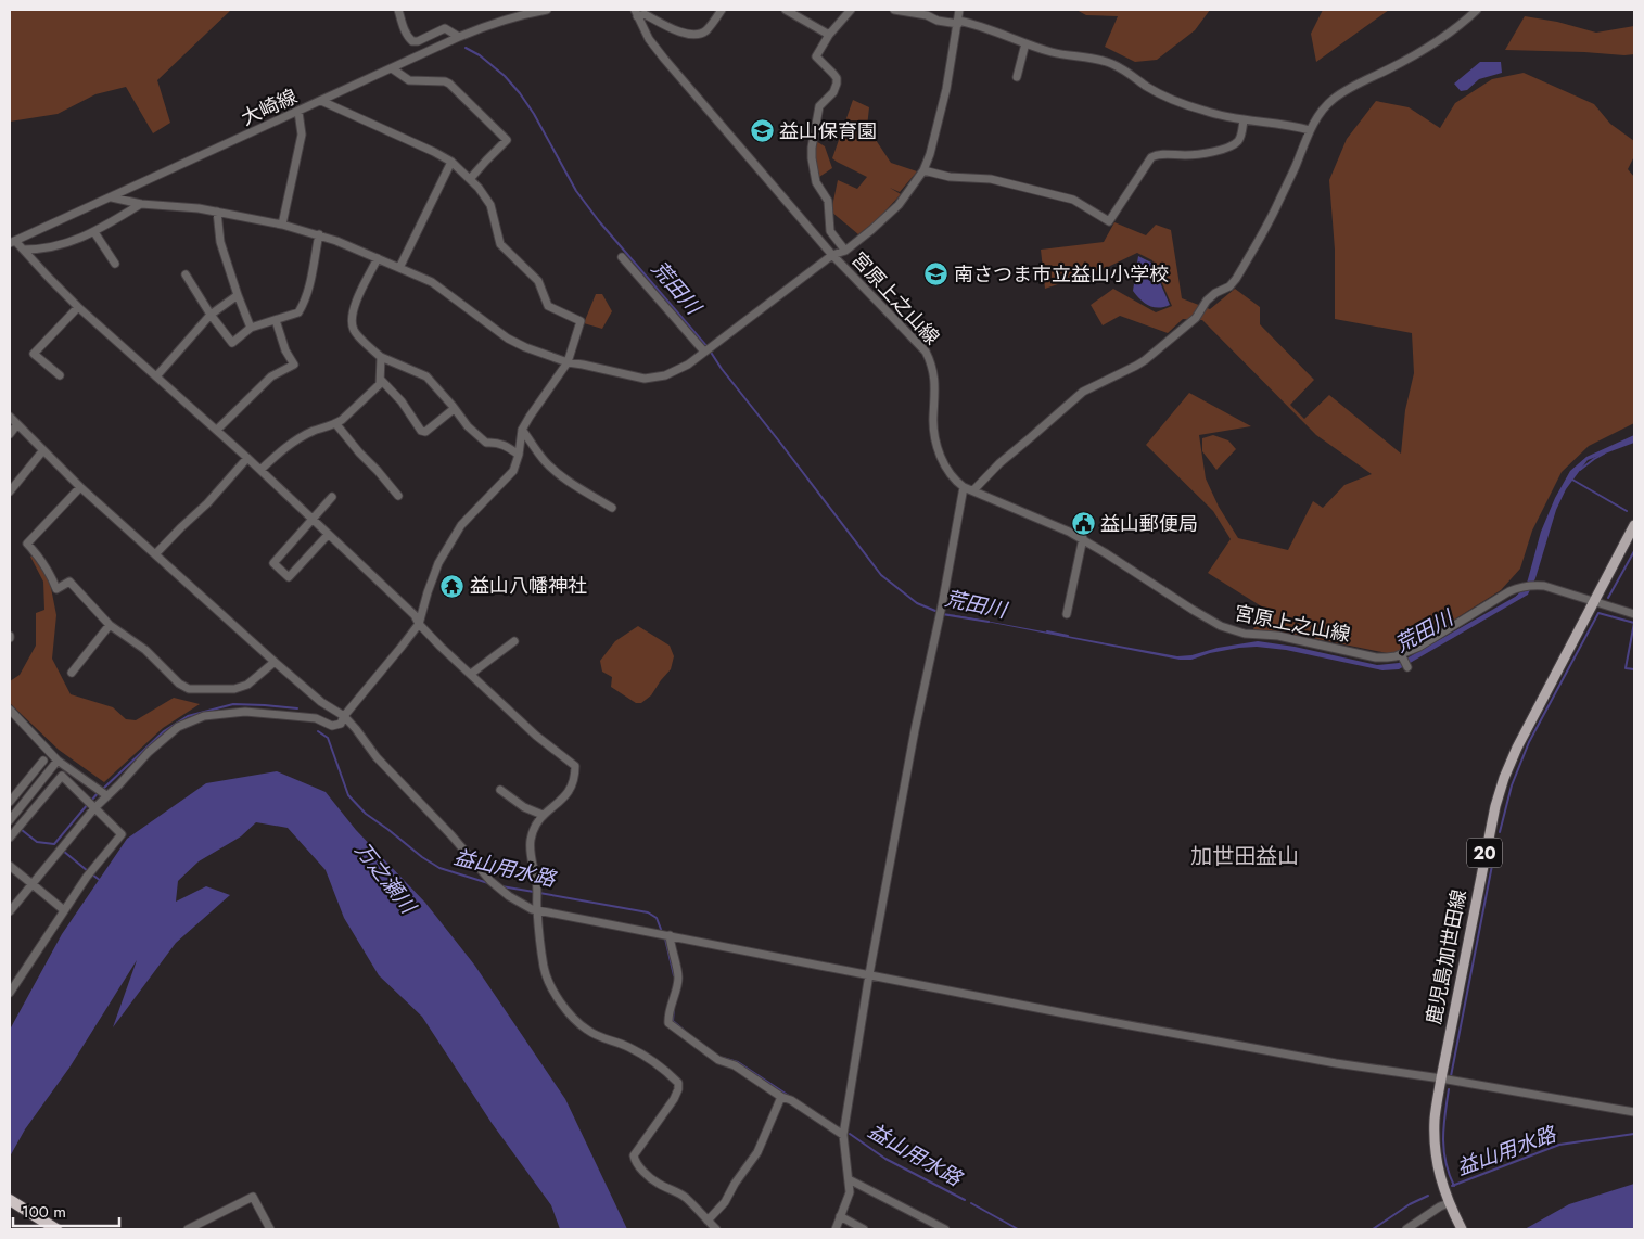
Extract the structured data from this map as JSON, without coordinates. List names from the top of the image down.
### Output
{
  "streets": {
    "main road": ["20", "鹿児島加世田線"],
    "street": ["大崎線", "宮原上之山線"]
  },
  "crossings": [
    ["宮原上之山線", "鹿児島加世田線"]
  ],
  "districts": ["加世田益山"],
  "water": ["荒田川", "益山用水路", "万之瀬川"],
  "places": {
    "school or university": ["益山保育園", "南さつま市立益山小学校"],
    "public building": ["益山郵便局"],
    "temple": ["益山八幡神社"]
  },
  "scale_bar": "100 m"
}
